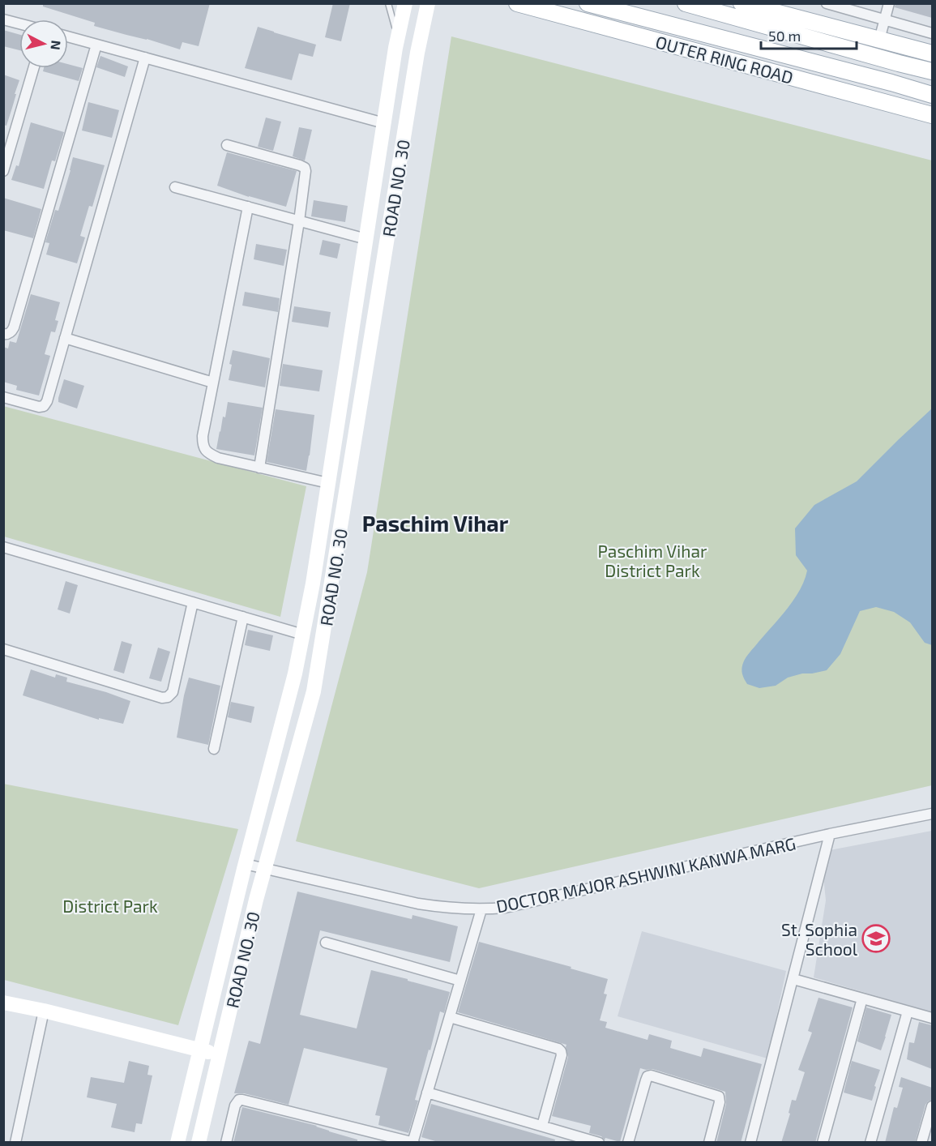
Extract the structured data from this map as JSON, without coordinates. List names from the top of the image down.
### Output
{
  "streets": {
    "main road": ["OUTER RING ROAD"],
    "street": ["ROAD NO. 30", "DOCTOR MAJOR ASHWINI KANWA MARG"]
  },
  "crossings": [
    ["ROAD NO. 30", "DOCTOR MAJOR ASHWINI KANWA MARG"]
  ],
  "districts": ["Paschim Vihar"],
  "parks": ["Paschim Vihar District Park", "District Park"],
  "places": {
    "school or university": ["St. Sophia School"]
  },
  "scale_bar": "50 m",
  "north": "right"
}
